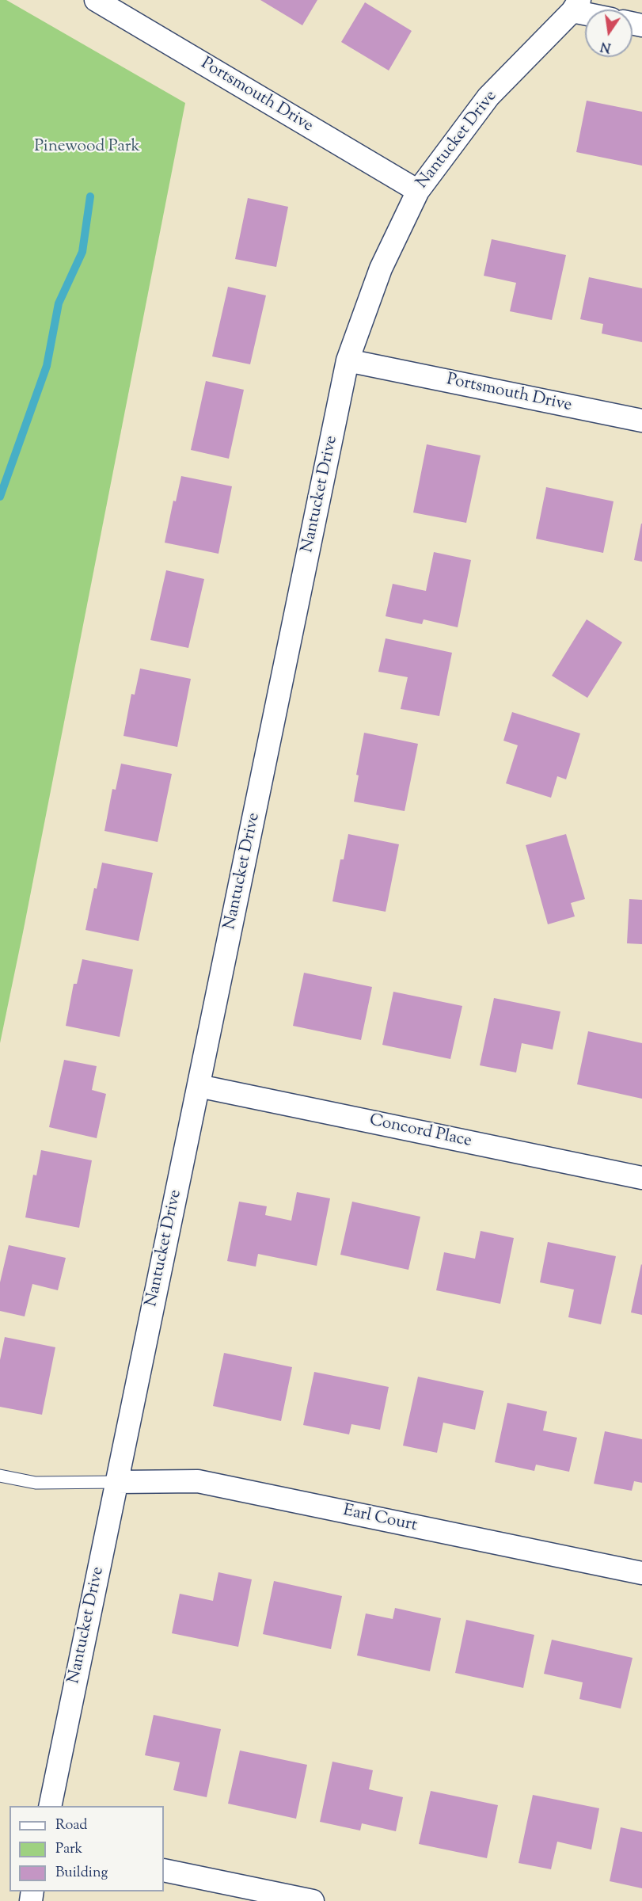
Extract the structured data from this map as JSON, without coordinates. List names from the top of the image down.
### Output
{
  "streets": {
    "street": [
      "Portsmouth Drive",
      "Nantucket Drive",
      "Concord Place",
      "Earl Court"
    ]
  },
  "crossings": [
    ["Portsmouth Drive", "Nantucket Drive"],
    ["Nantucket Drive", "Concord Place"],
    ["Nantucket Drive", "Earl Court"]
  ],
  "parks": ["Pinewood Park"],
  "legend": ["Road", "Park", "Building"],
  "north": "bottom"
}
